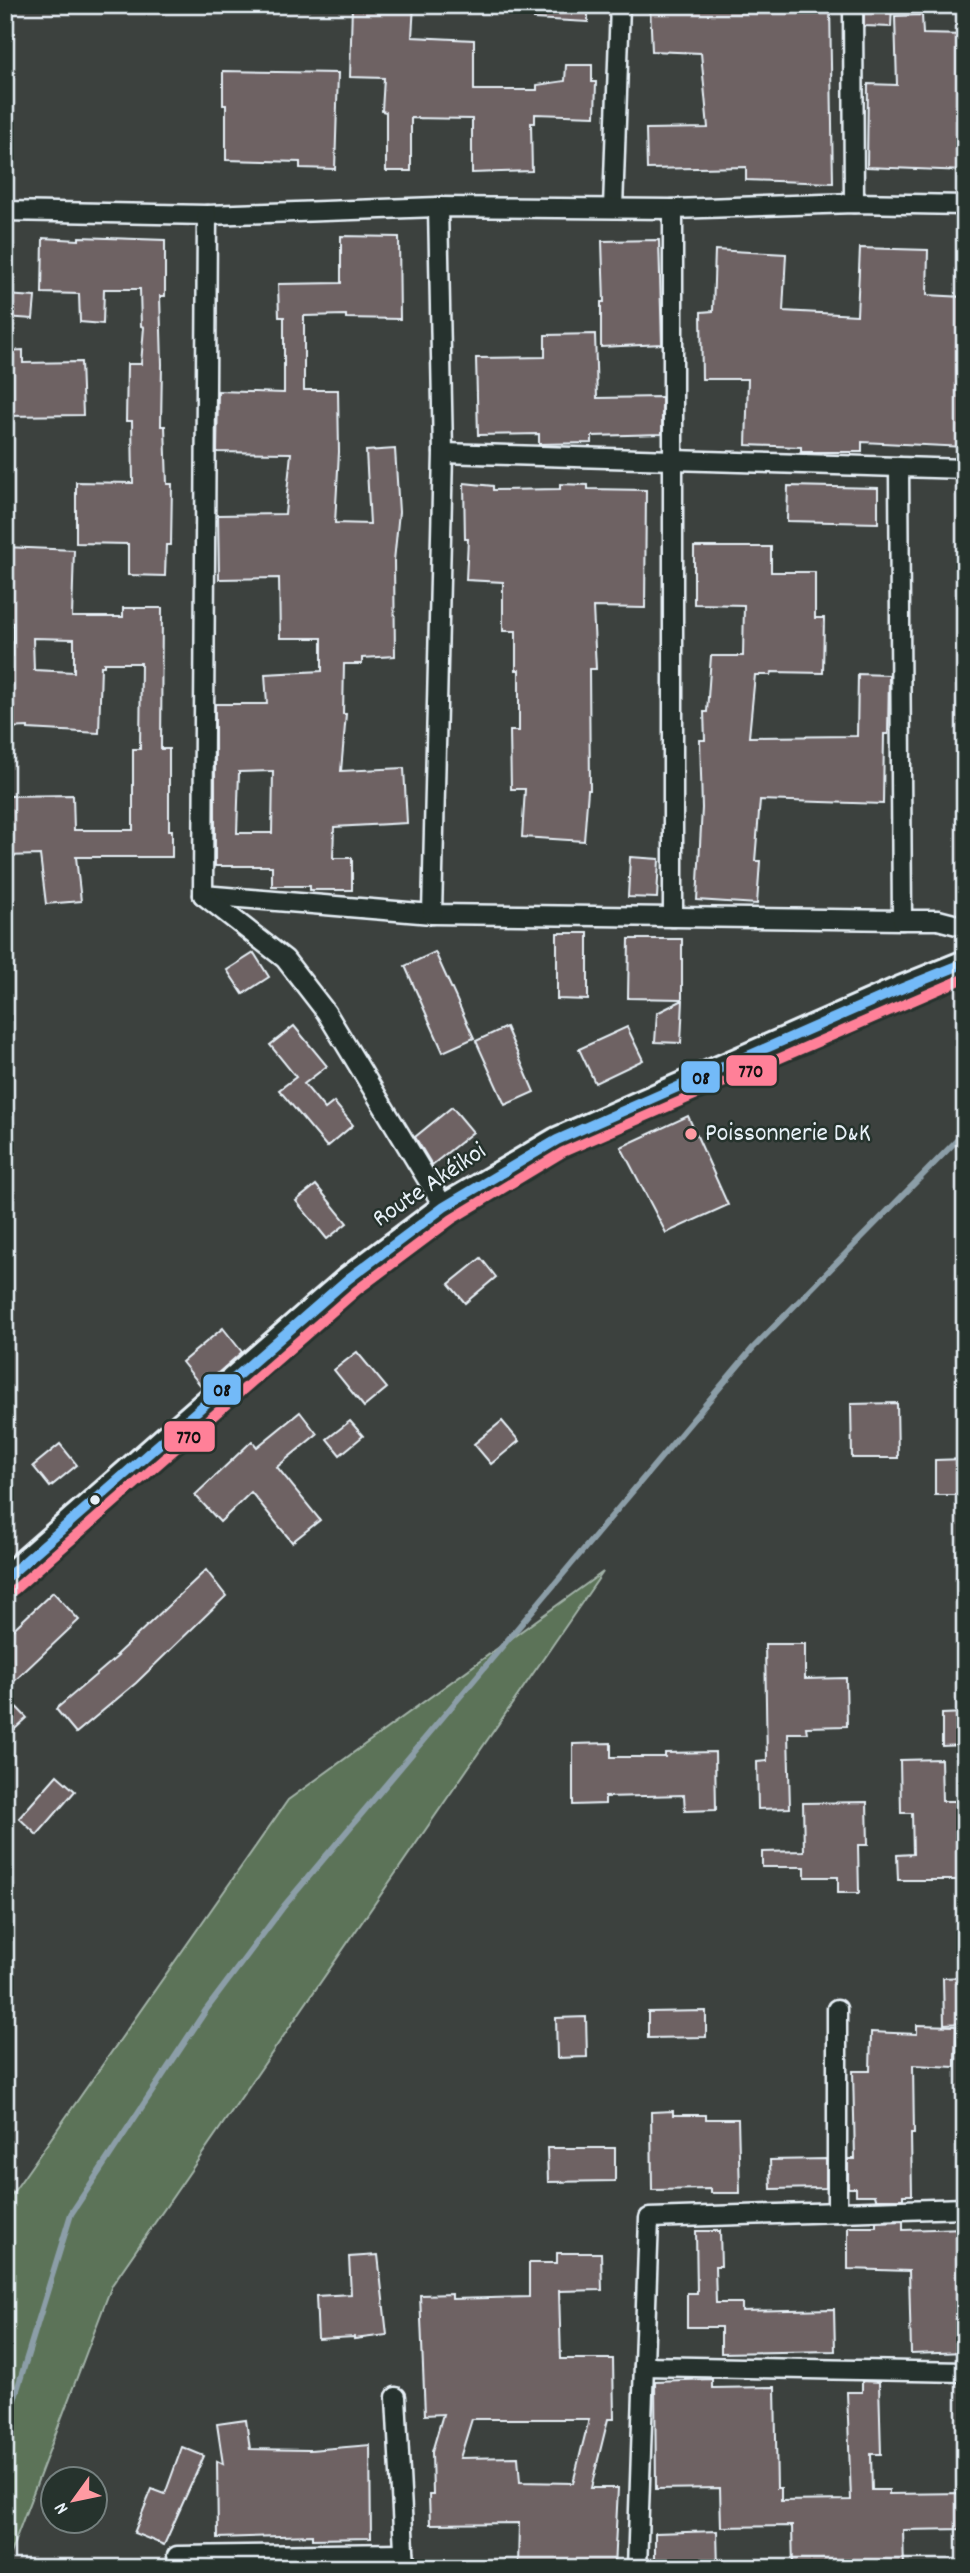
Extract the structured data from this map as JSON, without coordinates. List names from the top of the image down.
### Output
{
  "streets": {
    "street": ["Route Akéikoi"]
  },
  "places": ["Poissonnerie D&K"],
  "lines": ["transit line 08", "transit line 770"],
  "north": "bottom left"
}
